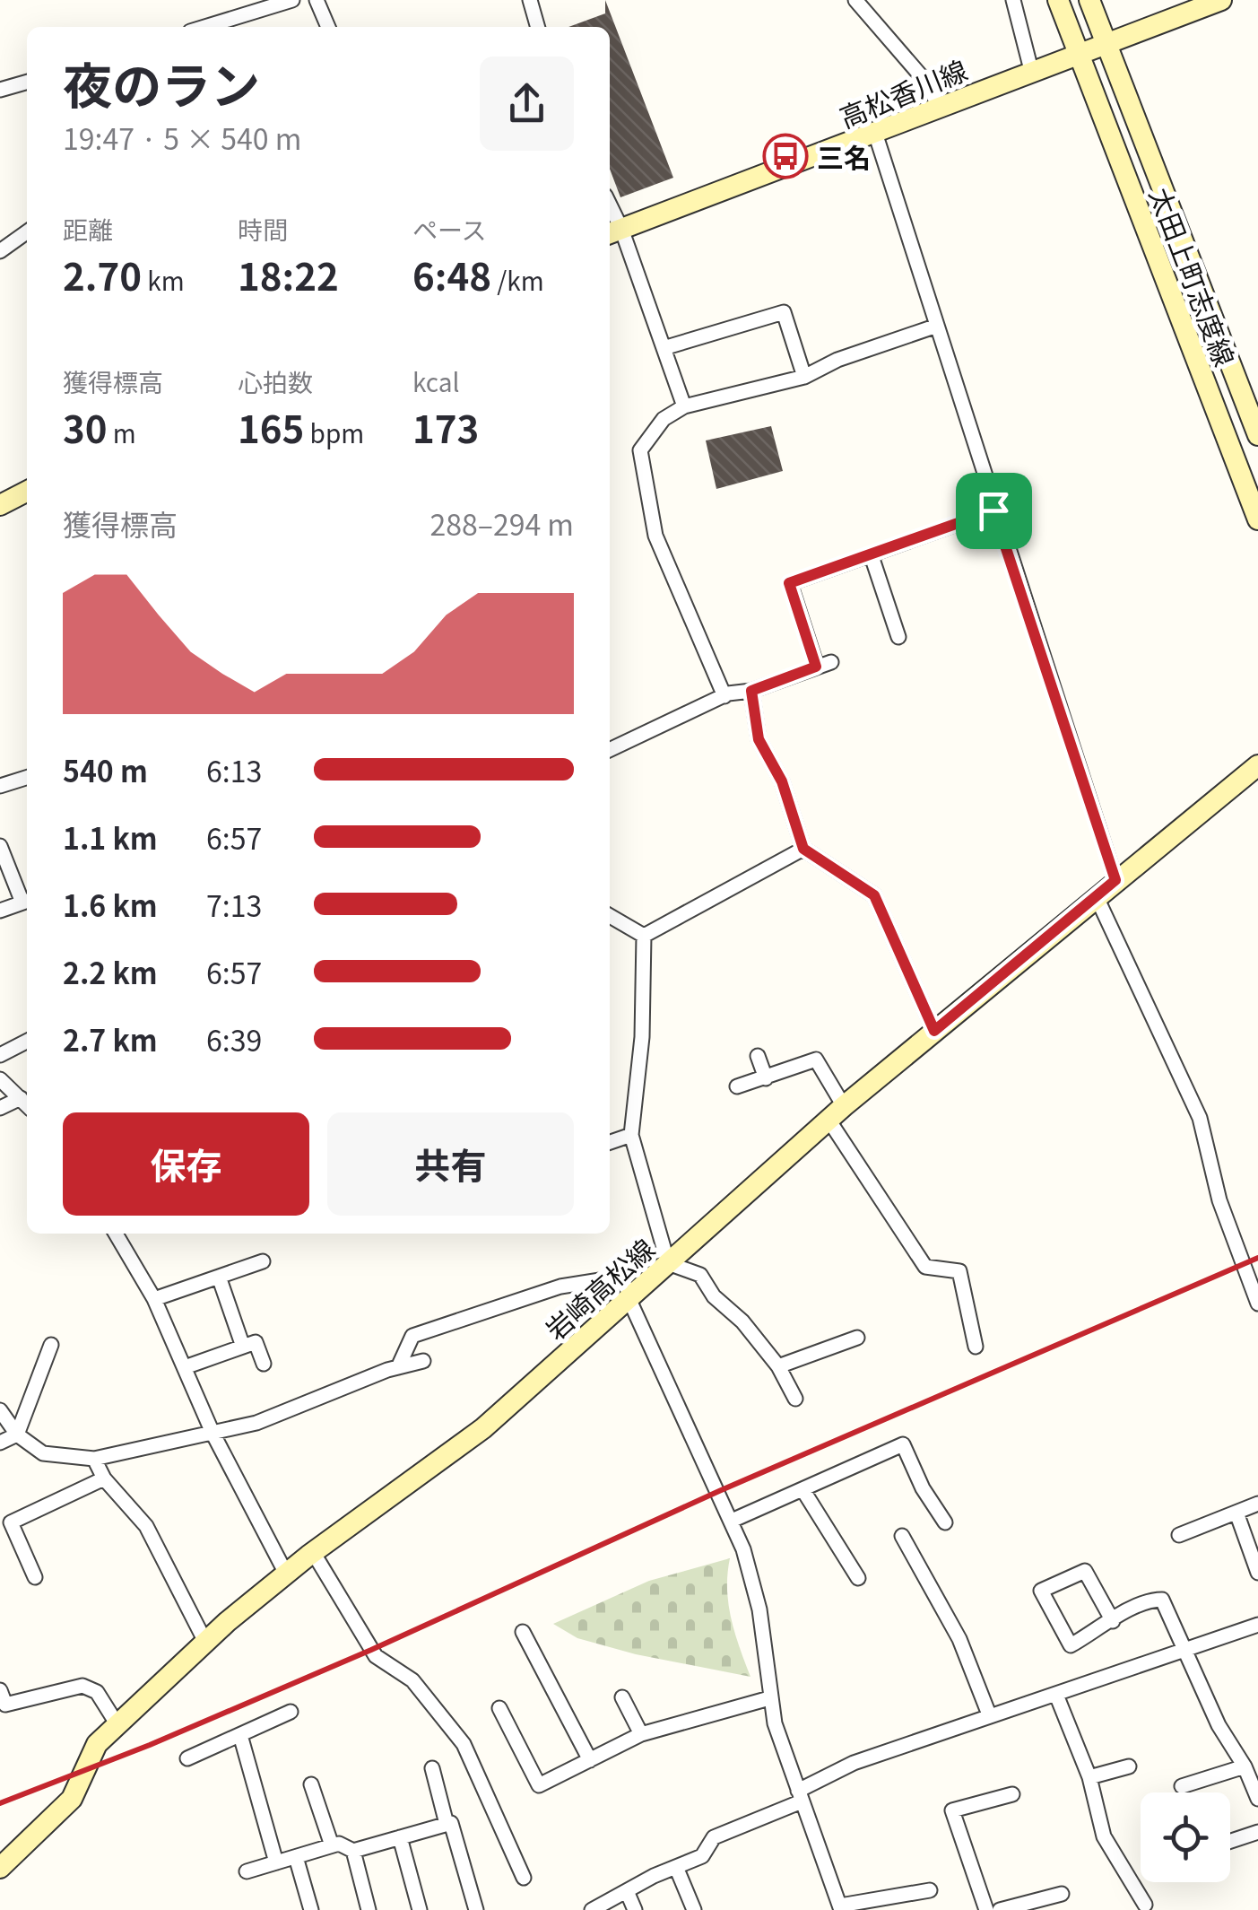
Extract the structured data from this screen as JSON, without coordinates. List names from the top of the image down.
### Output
{
  "streets": {
    "main road": ["高松香川線", "太田上町志度線", "岩崎高松線"]
  },
  "crossings": [
    ["高松香川線", "太田上町志度線"]
  ],
  "places": {
    "bus stop": ["三名"]
  },
  "page": {
    "heading": ["夜のラン", "19:47 · 5 × 540 m"],
    "stats": [
      ["距離", "2.70 km"],
      ["時間", "18:22"],
      ["ペース", "6:48 /km"],
      ["獲得標高", "30 m"],
      ["心拍数", "165 bpm"],
      ["kcal", "173"]
    ],
    "chart": ["獲得標高", "288–294 m"],
    "list": [
      {
        "name": "540 m",
        "note": "6:13"
      },
      {
        "name": "1.1 km",
        "note": "6:57"
      },
      {
        "name": "1.6 km",
        "note": "7:13"
      },
      {
        "name": "2.2 km",
        "note": "6:57"
      },
      {
        "name": "2.7 km",
        "note": "6:39"
      }
    ],
    "buttons": ["保存", "共有"]
  }
}
